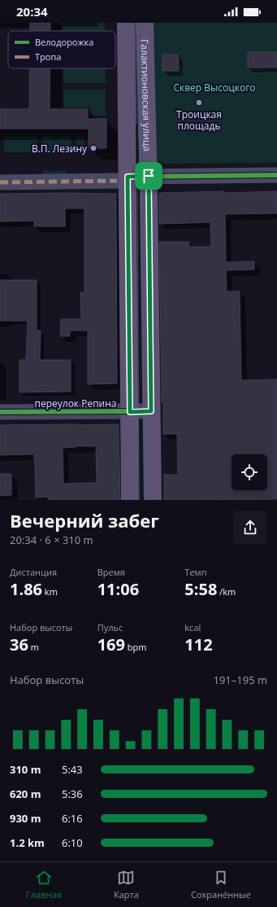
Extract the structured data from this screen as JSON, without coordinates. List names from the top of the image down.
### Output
{
  "streets": {
    "main road": ["Галактионовская улица"],
    "street": ["переулок Репина"]
  },
  "crossings": [
    ["Галактионовская улица", "переулок Репина"]
  ],
  "parks": ["Сквер Высоцкого"],
  "places": ["Троицкая площадь", "В.П. Лезину"],
  "legend": ["Велодорожка", "Тропа"],
  "page": {
    "status": "20:34",
    "heading": ["Вечерний забег", "20:34 · 6 × 310 m"],
    "stats": [
      ["Дистанция", "1.86 km"],
      ["Время", "11:06"],
      ["Темп", "5:58 /km"],
      ["Набор высоты", "36 m"],
      ["Пульс", "169 bpm"],
      ["kcal", "112"]
    ],
    "chart": ["Набор высоты", "191–195 m"],
    "list": [
      {
        "name": "310 m",
        "note": "5:43"
      },
      {
        "name": "620 m",
        "note": "5:36"
      },
      {
        "name": "930 m",
        "note": "6:16"
      },
      {
        "name": "1.2 km",
        "note": "6:10"
      }
    ],
    "tabs": ["Главная", "Карта", "Сохранённые"]
  }
}
